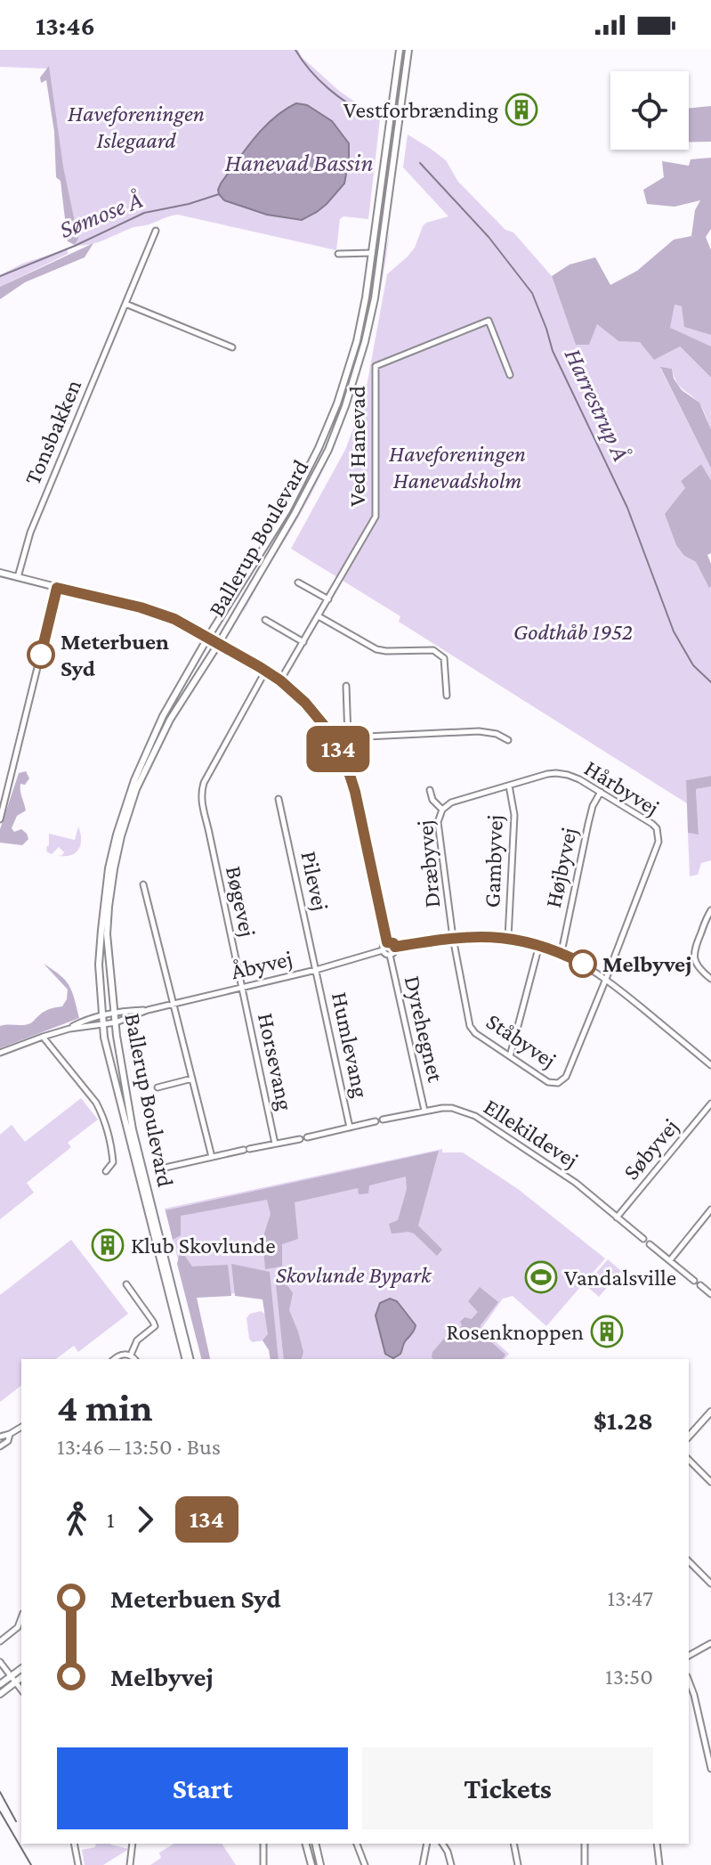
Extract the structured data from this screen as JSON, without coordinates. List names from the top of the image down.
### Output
{
  "streets": {
    "street": [
      "Tonsbakken",
      "Ved Hanevad",
      "Ballerup Boulevard",
      "Hårbyvej",
      "Gambyvej",
      "Dræbyvej",
      "Højbyvej",
      "Pilevej",
      "Bøgevej",
      "Åbyvej",
      "Dyrehegnet",
      "Ståbyvej",
      "Humlevang",
      "Horsevang",
      "Ellekildevej",
      "Søbyvej"
    ]
  },
  "crossings": [
    ["Ballerup Boulevard", "Åbyvej"],
    ["Hårbyvej", "Gambyvej"],
    ["Hårbyvej", "Dræbyvej"],
    ["Hårbyvej", "Højbyvej"],
    ["Hårbyvej", "Ståbyvej"],
    ["Dræbyvej", "Ståbyvej"],
    ["Pilevej", "Åbyvej"],
    ["Pilevej", "Humlevang"],
    ["Bøgevej", "Åbyvej"],
    ["Bøgevej", "Horsevang"],
    ["Åbyvej", "Dyrehegnet"],
    ["Åbyvej", "Humlevang"],
    ["Åbyvej", "Horsevang"],
    ["Dyrehegnet", "Ellekildevej"],
    ["Ellekildevej", "Søbyvej"]
  ],
  "water": ["Hanevad Bassin", "Sømose Å", "Harrestrup Å"],
  "parks": [
    "Haveforeningen Islegaard",
    "Haveforeningen Hanevadsholm",
    "Godthåb 1952",
    "Skovlunde Bypark"
  ],
  "places": {
    "building": ["Vestforbrænding", "Klub Skovlunde", "Rosenknoppen"],
    "other": ["Meterbuen Syd", "Melbyvej"],
    "sports": ["Vandalsville"]
  },
  "lines": ["bus line 134"],
  "page": {
    "status": "13:46",
    "on_map": "134",
    "heading": ["4 min", "13:46 – 13:50 · Bus", "$1.28"],
    "legs": ["1", "134"],
    "list": [
      {
        "name": "Meterbuen Syd",
        "value": "13:47"
      },
      {
        "name": "Melbyvej",
        "value": "13:50"
      }
    ],
    "buttons": ["Start", "Tickets"]
  }
}
